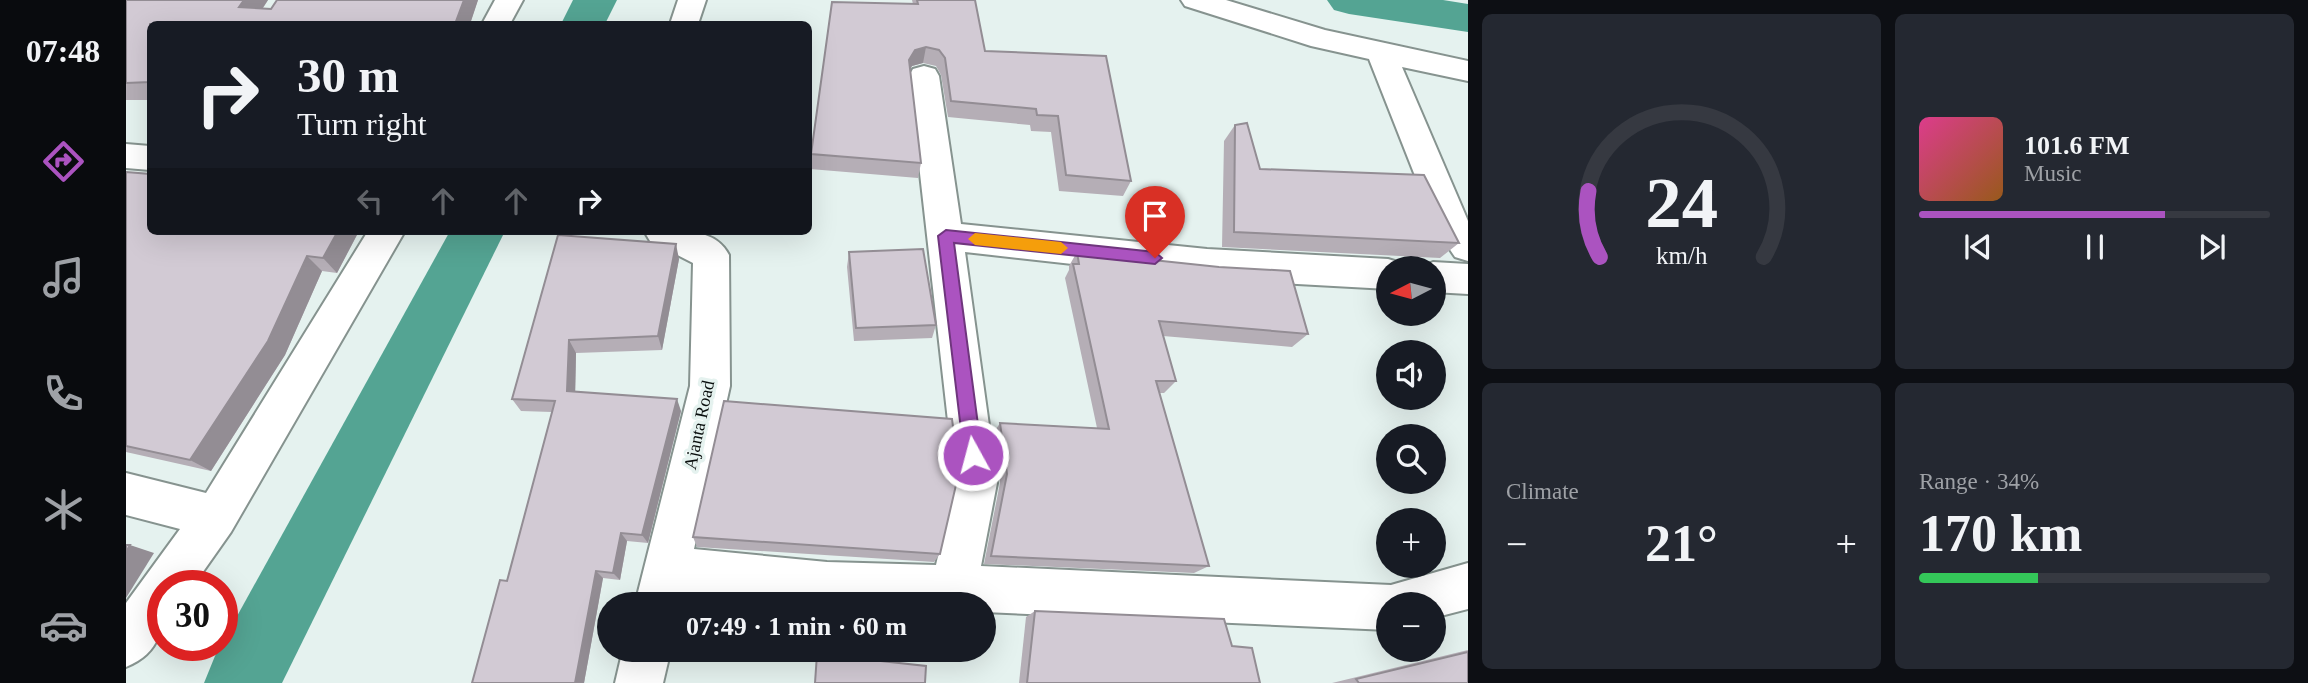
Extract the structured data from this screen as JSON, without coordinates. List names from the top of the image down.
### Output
{
  "streets": {
    "street": ["Ajanta Road"]
  },
  "north": "left",
  "page": {
    "tabs": "07:48",
    "turn": ["30 m", "Turn right"],
    "song": ["101.6 FM", "Music"],
    "map_buttons": ["+", "−"],
    "tile": [
      "Climate",
      ["Range · 34%", "170 km"]
    ],
    "heat": ["−", "21°", "+"],
    "limit": "30",
    "trip": "07:49 · 1 min · 60 m",
    "gauge": ["24", "km/h"]
  }
}
